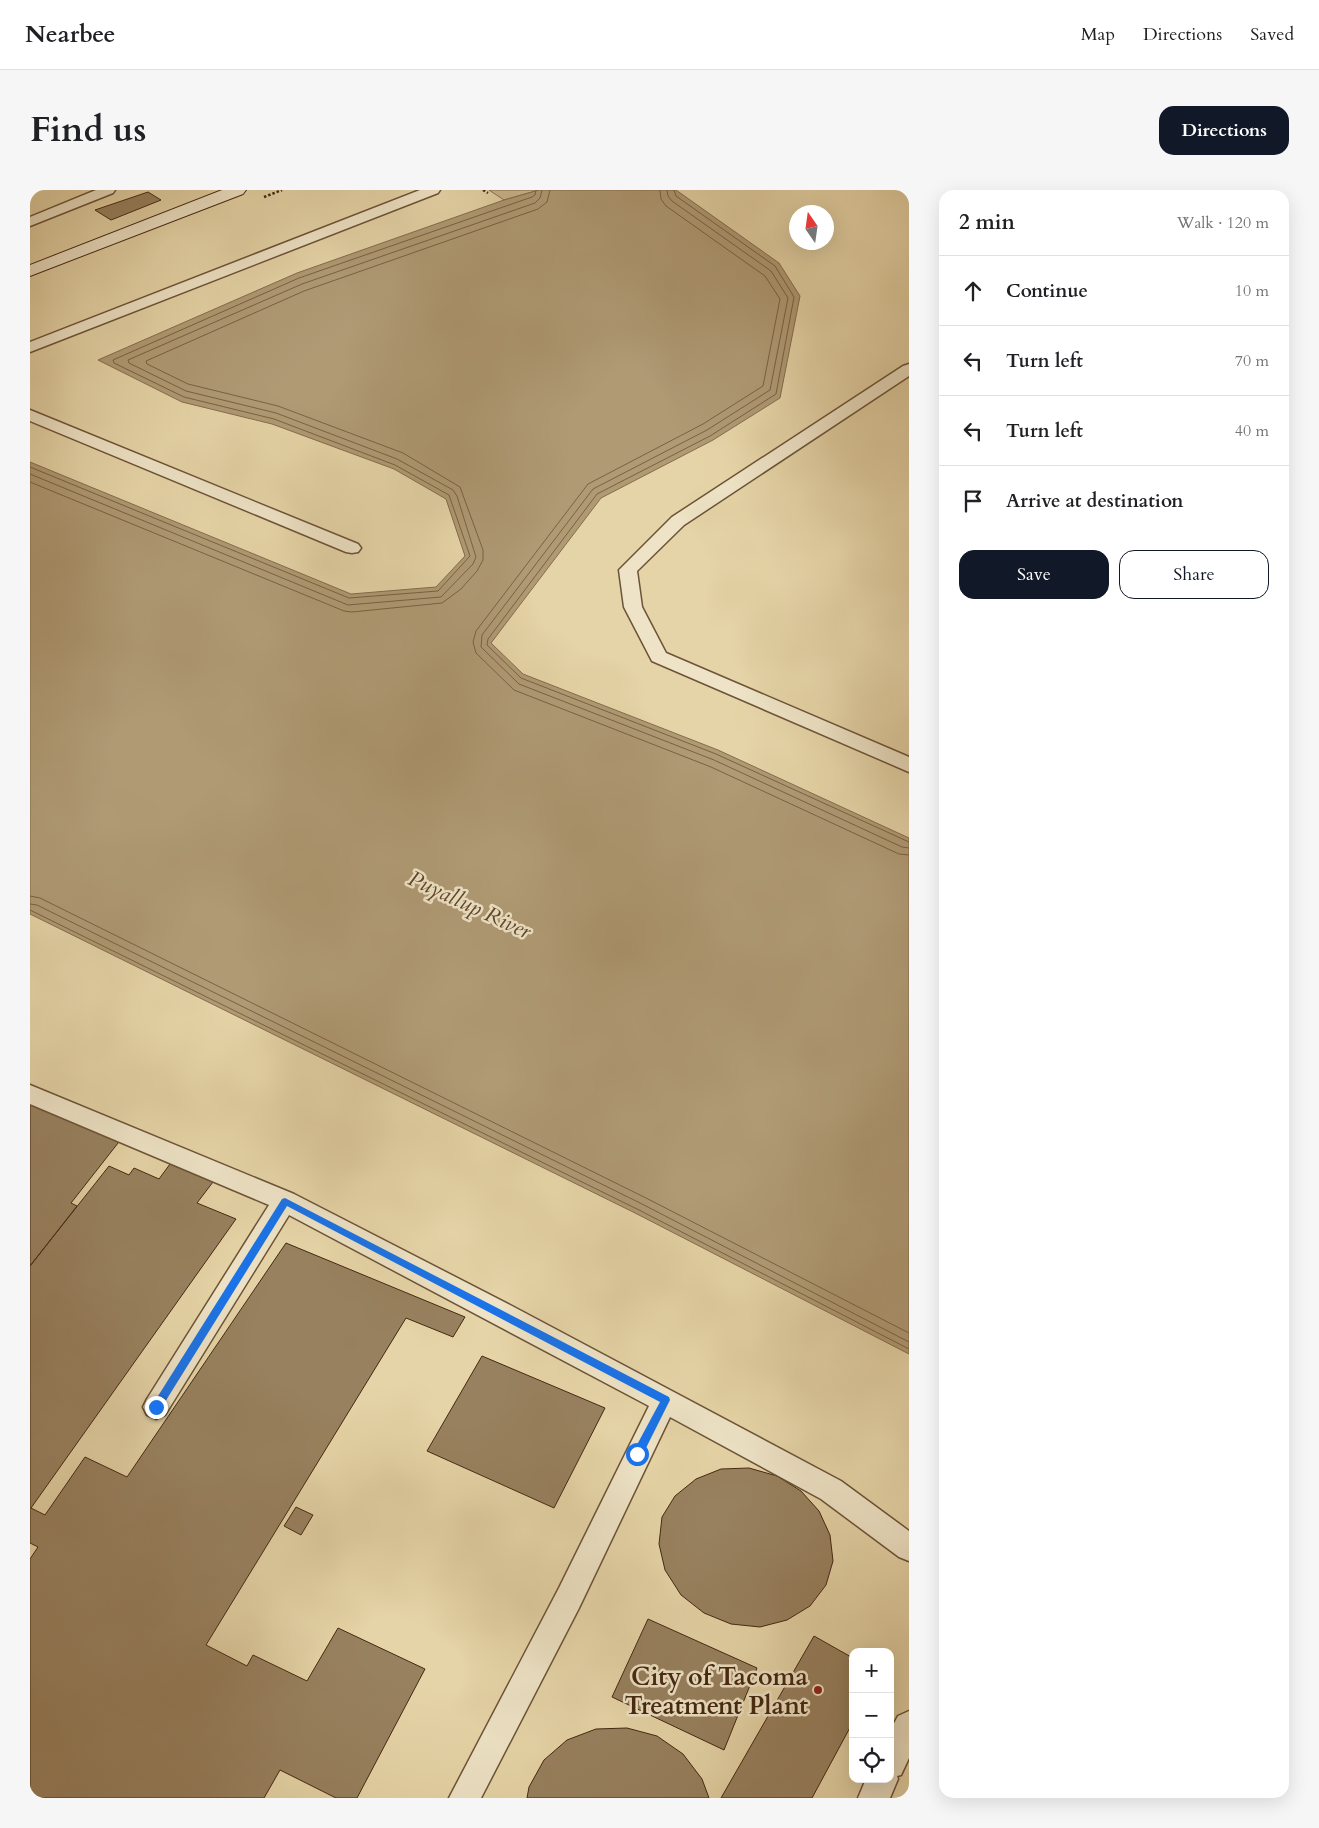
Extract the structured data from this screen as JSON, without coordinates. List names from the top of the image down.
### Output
{
  "water": ["Puyallup River"],
  "places": ["City of Tacoma Treatment Plant"],
  "north": "top",
  "page": {
    "header": "Nearbee",
    "nav": ["Map", "Directions", "Saved"],
    "title": "Find us",
    "buttons": [
      "Directions",
      ["Save", "Share"]
    ],
    "heading": ["2 min", "Walk · 120 m"],
    "list": [
      ["Continue", "10 m"],
      ["Turn left", "70 m"],
      ["Turn left", "40 m"],
      "Arrive at destination"
    ],
    "map_buttons": ["+", "−"]
  }
}
